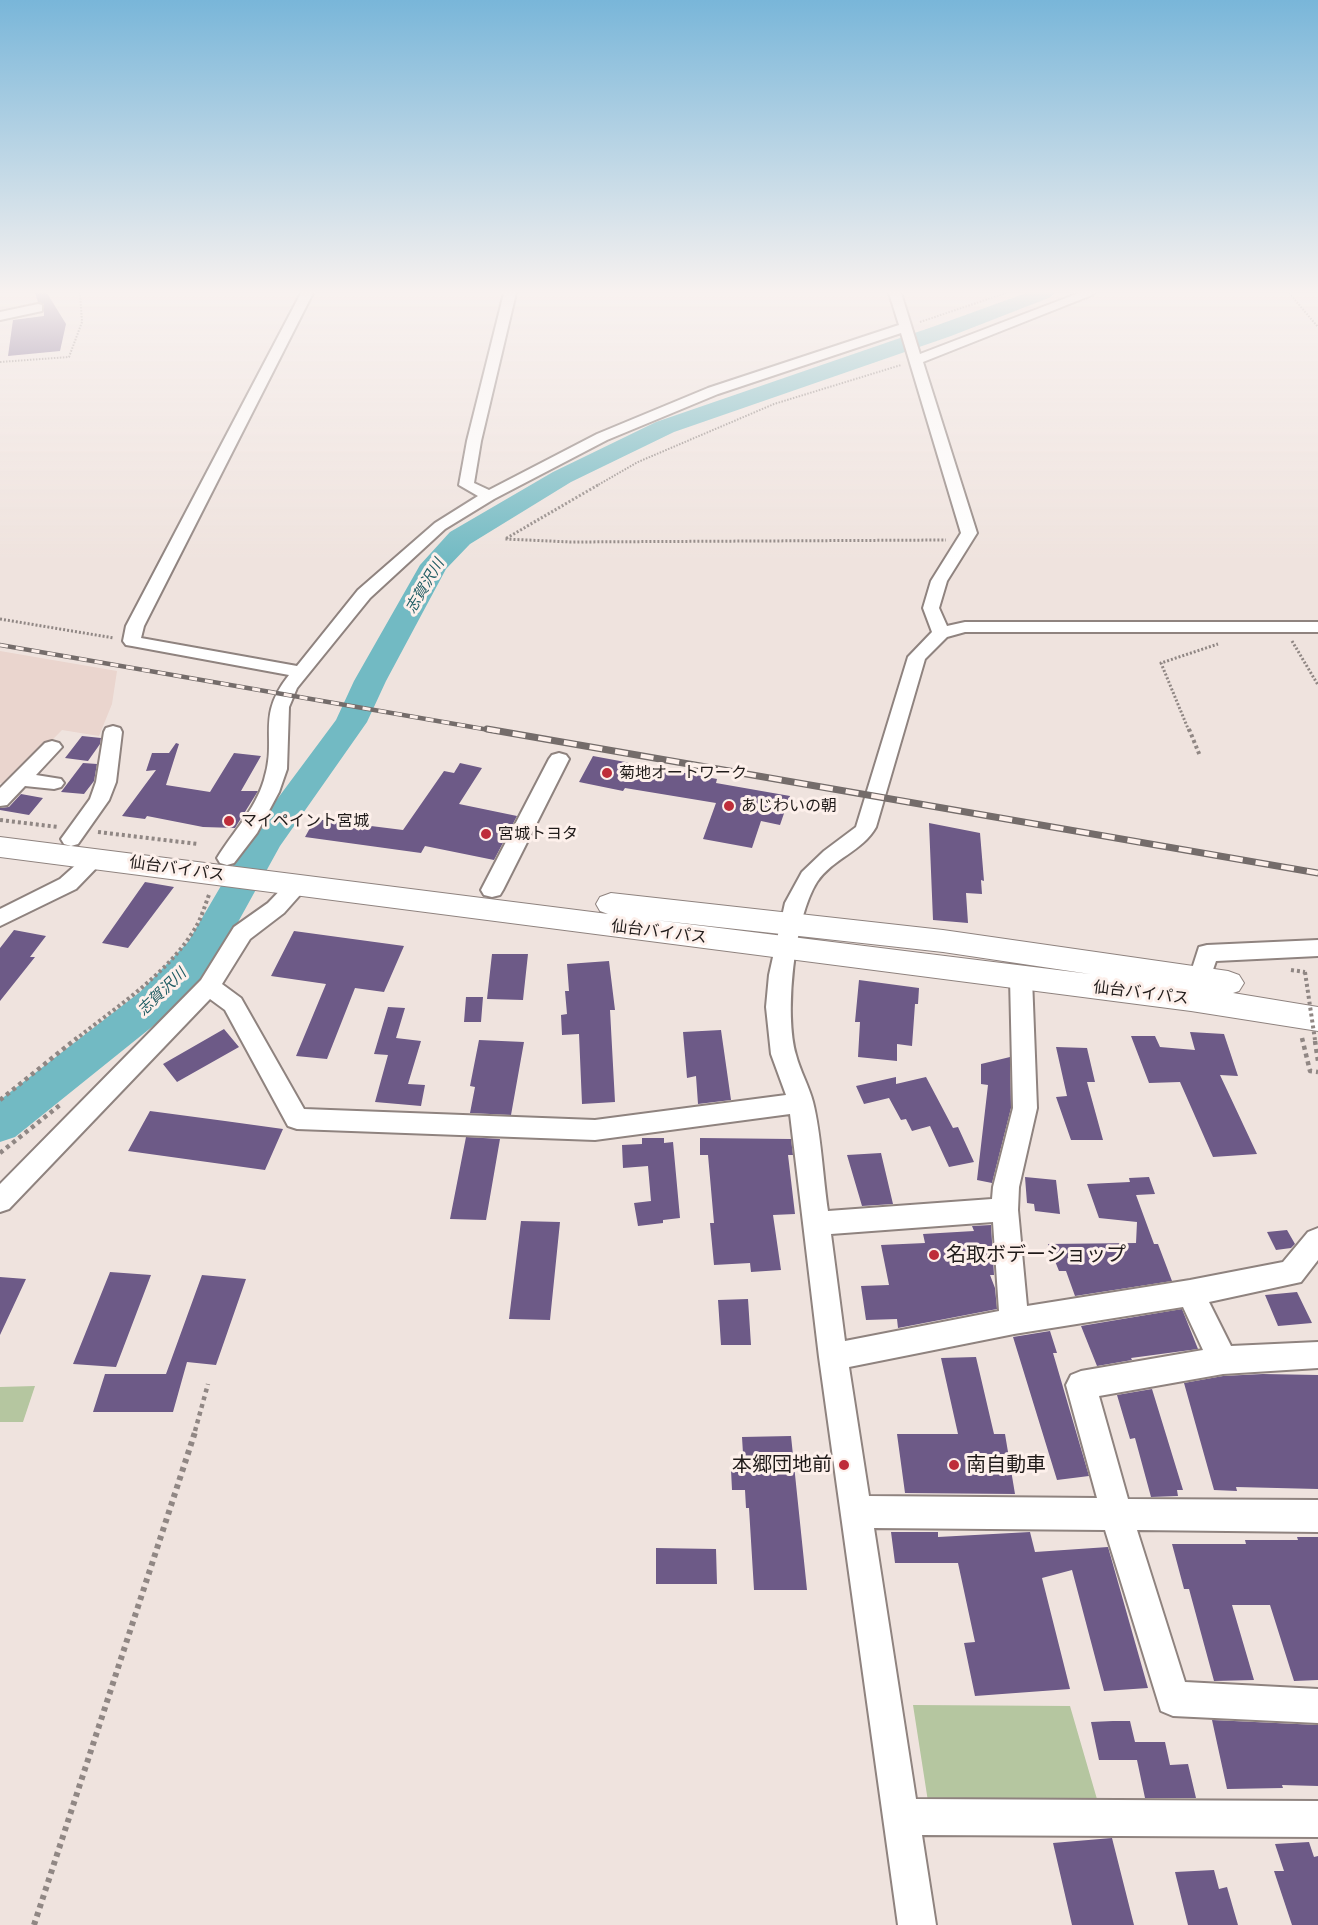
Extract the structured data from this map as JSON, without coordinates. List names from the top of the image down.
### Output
{
  "streets": {
    "highway": ["仙台バイパス"]
  },
  "water": ["志賀沢川"],
  "places": [
    "菊地オートワーク",
    "あじわいの朝",
    "マイペイント宮城",
    "宮城トヨタ",
    "名取ボデーショップ",
    "本郷団地前",
    "南自動車"
  ]
}
